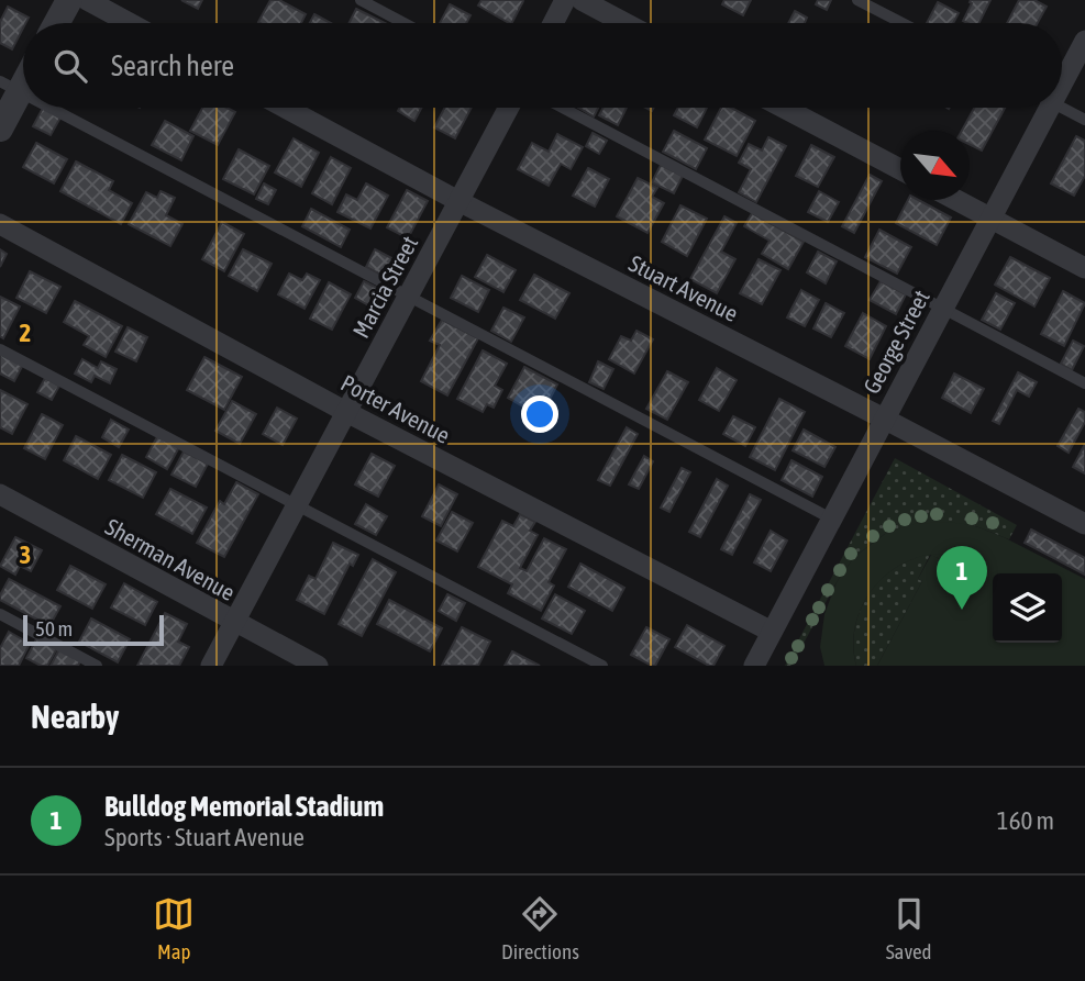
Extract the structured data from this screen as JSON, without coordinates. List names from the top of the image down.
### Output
{
  "streets": {
    "street": [
      "Marcia Street",
      "Stuart Avenue",
      "George Street",
      "Porter Avenue",
      "Sherman Avenue"
    ]
  },
  "crossings": [
    ["Marcia Street", "Stuart Avenue"],
    ["Marcia Street", "Porter Avenue"],
    ["Marcia Street", "Sherman Avenue"],
    ["Stuart Avenue", "George Street"],
    ["George Street", "Porter Avenue"]
  ],
  "scale_bar": "50 m",
  "north": "bottom right",
  "page": {
    "search": "Search here",
    "pins": "1",
    "scale": "50 m",
    "heading": "Nearby",
    "list": [
      {
        "mark": "1",
        "name": "Bulldog Memorial Stadium",
        "note": "Sports · Stuart Avenue",
        "value": "160 m"
      }
    ],
    "nav": ["Map", "Directions", "Saved"]
  },
  "grid": {
    "rows": ["2", "3"]
  }
}
